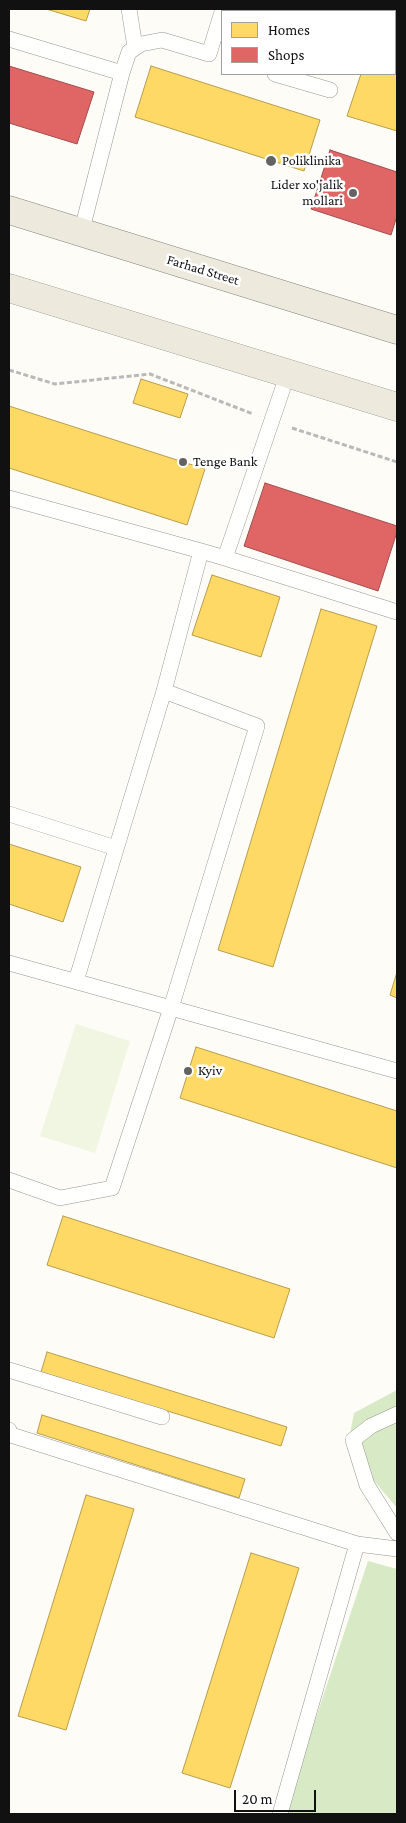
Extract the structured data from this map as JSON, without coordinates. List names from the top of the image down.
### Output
{
  "streets": {
    "main road": ["Farhad Street"]
  },
  "places": [
    "Poliklinika",
    "Lider xo'jalik mollari",
    "Tenge Bank",
    "Kyiv"
  ],
  "legend": ["Homes", "Shops"],
  "scale_bar": "20 m"
}
